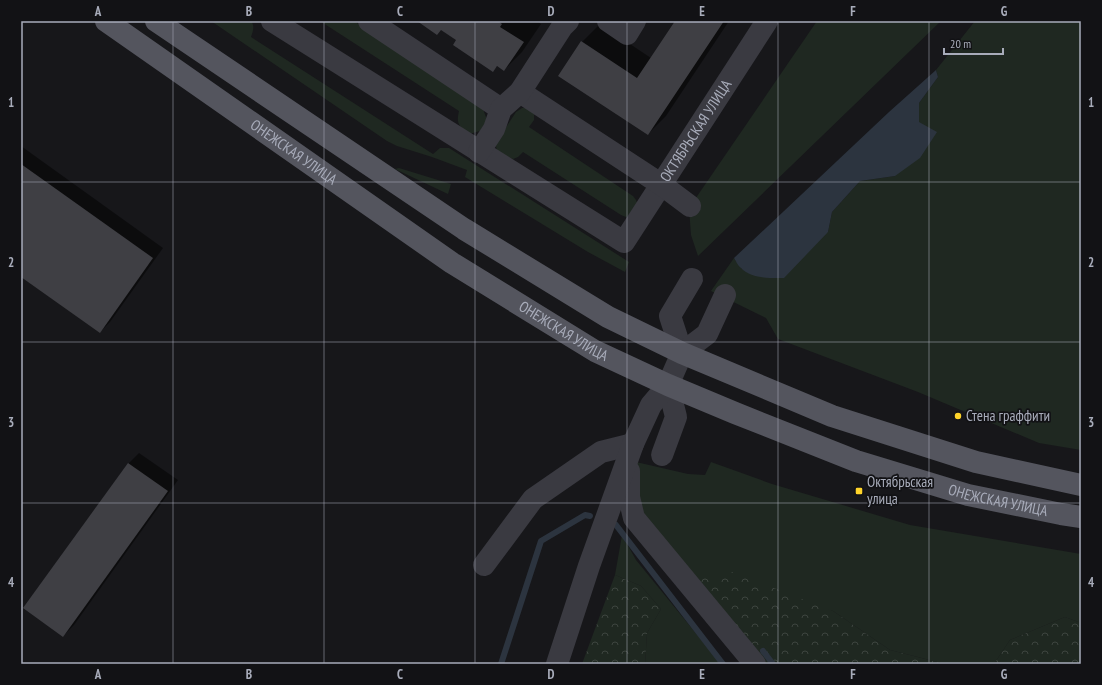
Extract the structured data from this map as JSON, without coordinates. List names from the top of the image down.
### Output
{
  "streets": {
    "main road": ["ОНЕЖСКАЯ УЛИЦА"],
    "street": ["ОКТЯБРЬСКАЯ УЛИЦА"]
  },
  "places": {
    "other": ["Стена граффити"],
    "transit": ["Октябрьская улица"]
  },
  "scale_bar": "20 m",
  "grid": {
    "columns": [
      "A",
      "B",
      "C",
      "D",
      "E",
      "F",
      "G"
    ],
    "rows": [
      "1",
      "2",
      "3",
      "4"
    ]
  }
}
